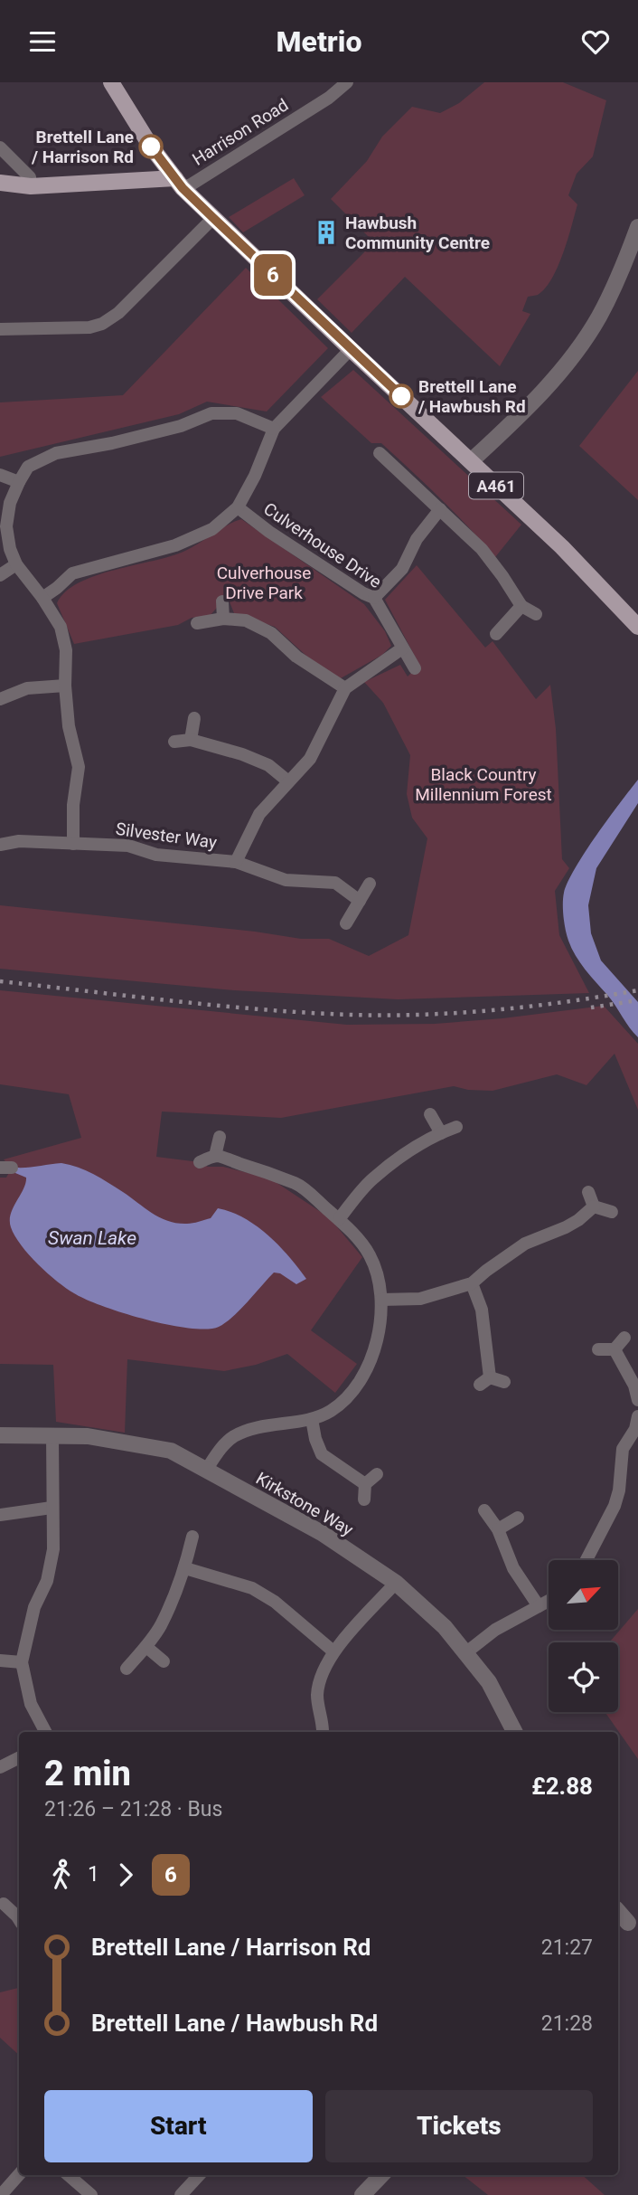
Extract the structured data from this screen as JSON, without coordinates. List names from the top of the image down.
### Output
{
  "streets": {
    "main road": ["A461"],
    "street": [
      "Harrison Road",
      "Culverhouse Drive",
      "Silvester Way",
      "Kirkstone Way"
    ]
  },
  "crossings": [
    ["Harrison Road", "A461"]
  ],
  "water": ["Swan Lake"],
  "parks": ["Culverhouse Drive Park", "Black Country Millennium Forest"],
  "places": {
    "other": ["Brettell Lane / Harrison Rd", "Brettell Lane / Hawbush Rd"],
    "building": ["Hawbush Community Centre"]
  },
  "lines": ["bus line 6"],
  "north": "top right",
  "page": {
    "header": "Metrio",
    "on_map": "6",
    "heading": ["2 min", "21:26 – 21:28 · Bus", "£2.88"],
    "legs": ["1", "6"],
    "list": [
      {
        "name": "Brettell Lane / Harrison Rd",
        "value": "21:27"
      },
      {
        "name": "Brettell Lane / Hawbush Rd",
        "value": "21:28"
      }
    ],
    "buttons": ["Start", "Tickets"]
  }
}
